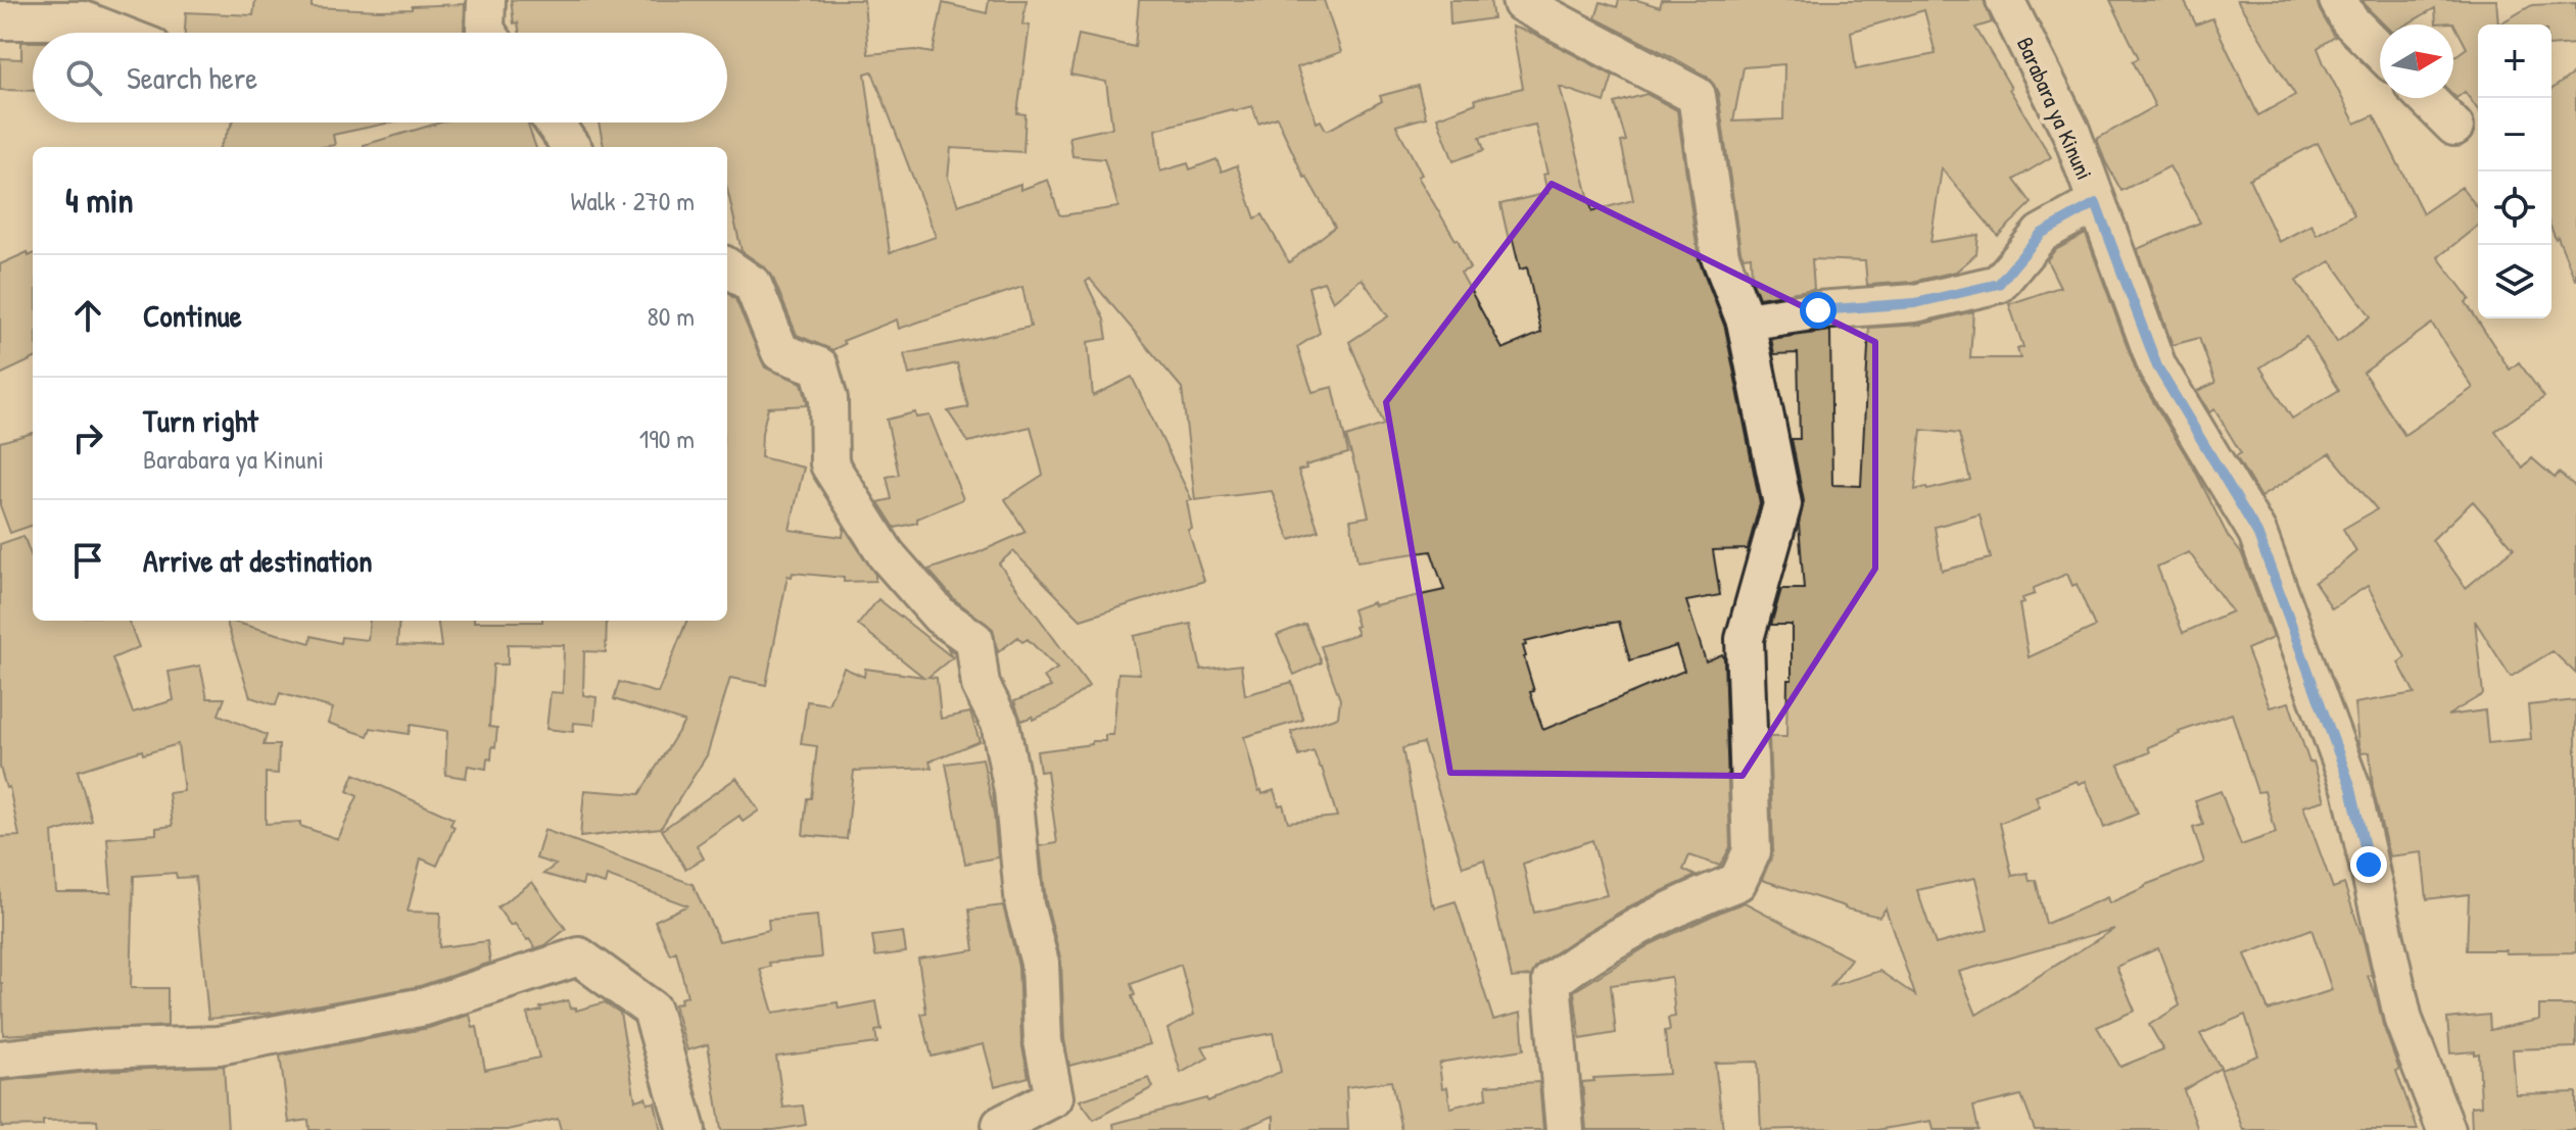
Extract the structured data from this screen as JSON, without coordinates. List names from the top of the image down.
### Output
{
  "streets": {
    "street": ["Barabara ya Kinuni"]
  },
  "north": "right",
  "page": {
    "map_buttons": ["+", "−"],
    "search": "Search here",
    "heading": ["4 min", "Walk · 270 m"],
    "list": [
      ["Continue", "80 m"],
      ["Turn right", "Barabara ya Kinuni", "190 m"],
      "Arrive at destination"
    ]
  }
}
